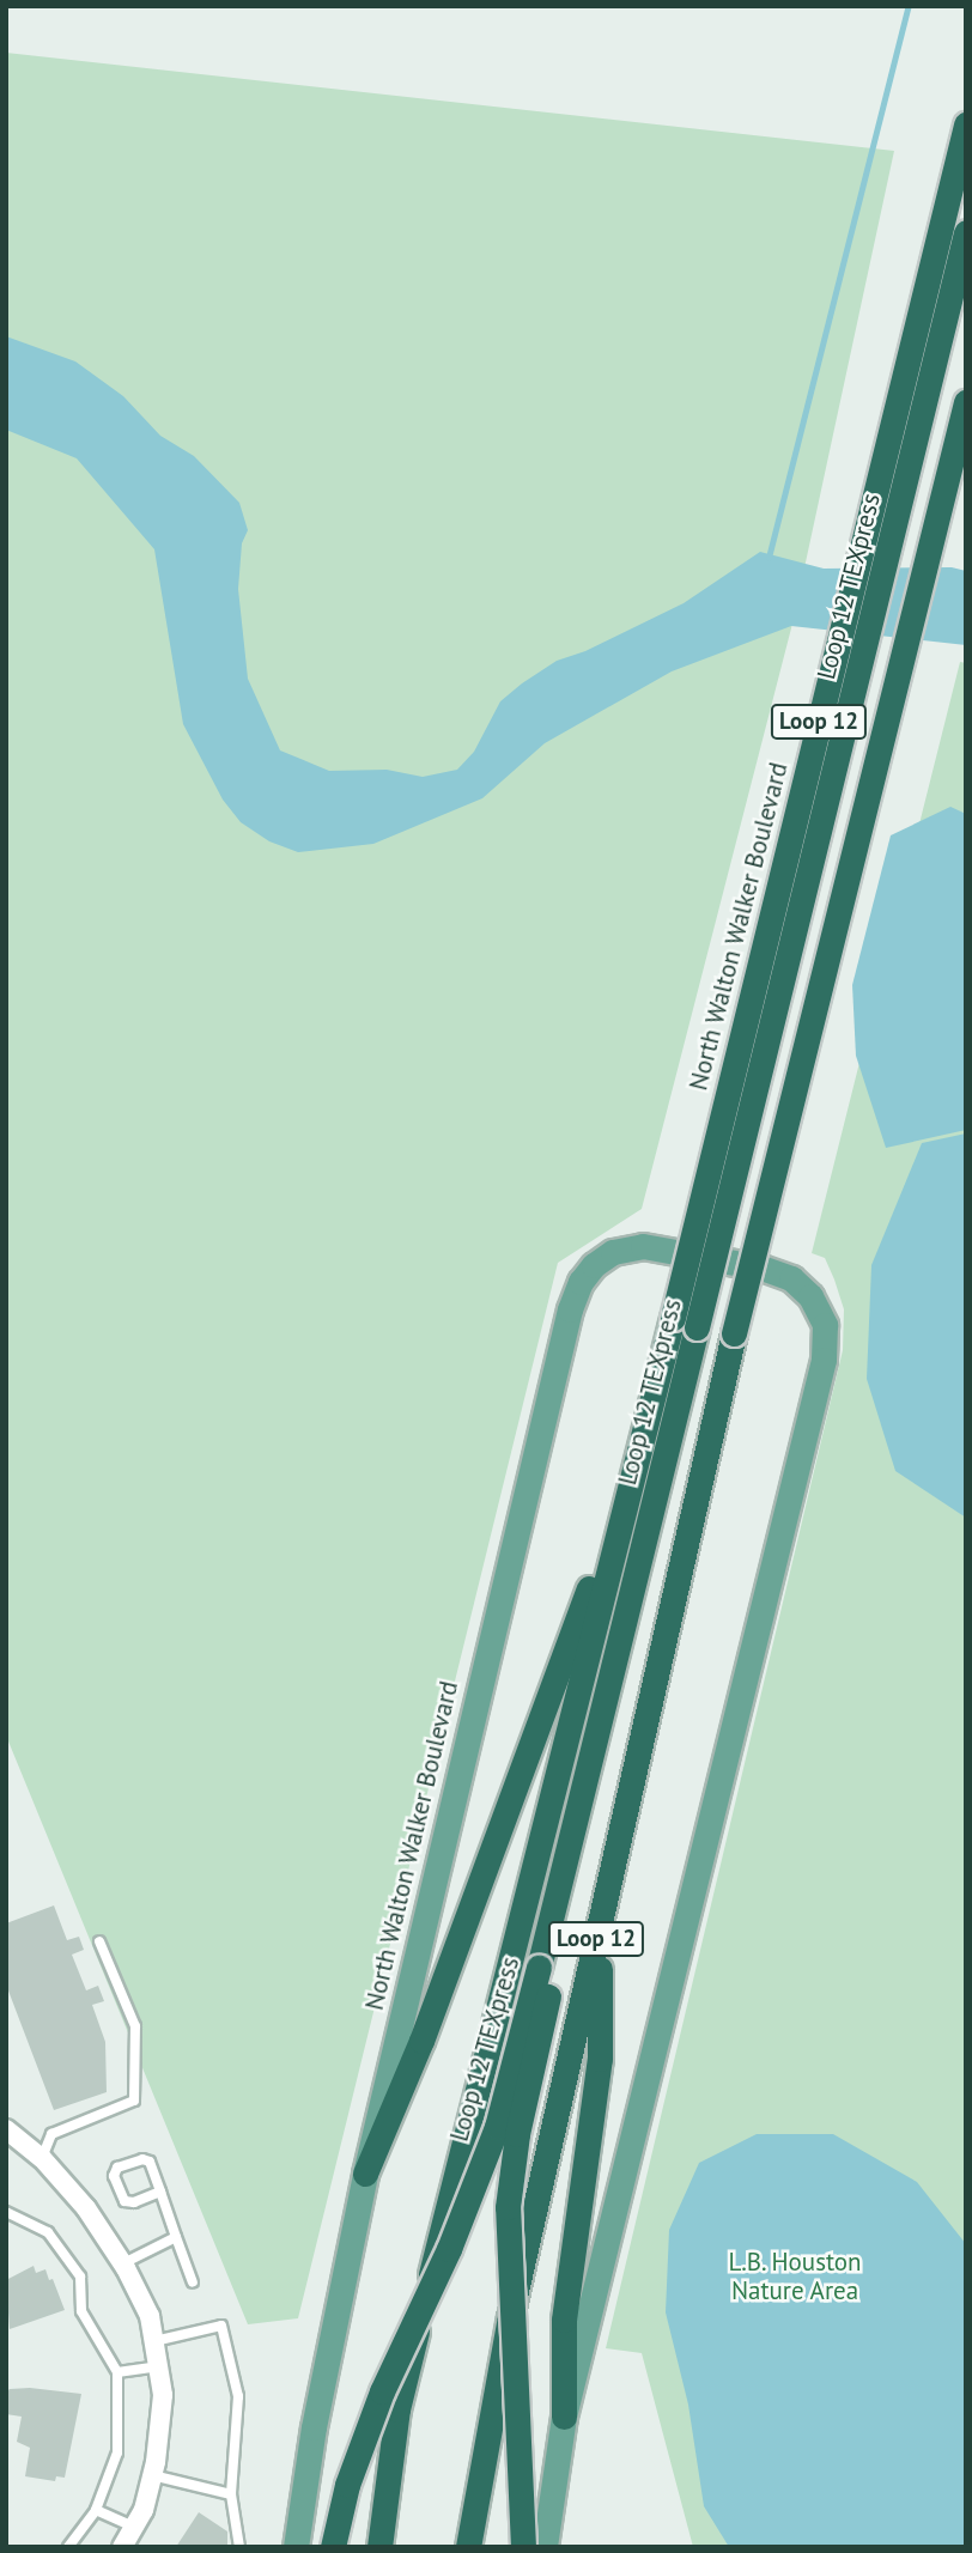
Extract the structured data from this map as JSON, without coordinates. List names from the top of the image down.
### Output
{
  "streets": {
    "highway": ["Loop 12 TEXpress", "Loop 12", "North Walton Walker Boulevard"]
  },
  "crossings": [
    ["Loop 12 TEXpress", "North Walton Walker Boulevard"]
  ],
  "parks": ["L.B. Houston Nature Area"]
}
